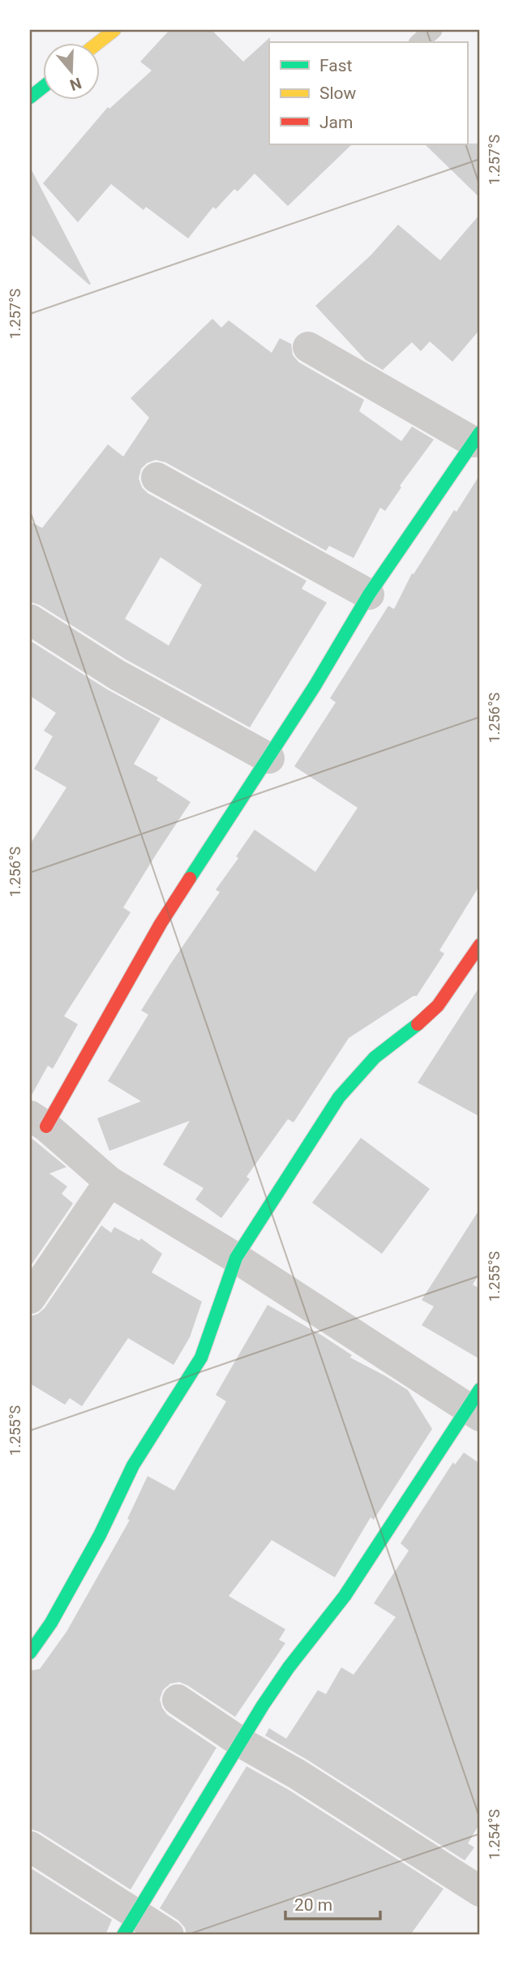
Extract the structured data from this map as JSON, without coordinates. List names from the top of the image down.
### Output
{
  "legend": ["Fast", "Slow", "Jam"],
  "scale_bar": "20 m",
  "north": "bottom",
  "coordinates": [
    "1.257°S",
    "1.256°S",
    "1.255°S",
    "1.254°S"
  ]
}
